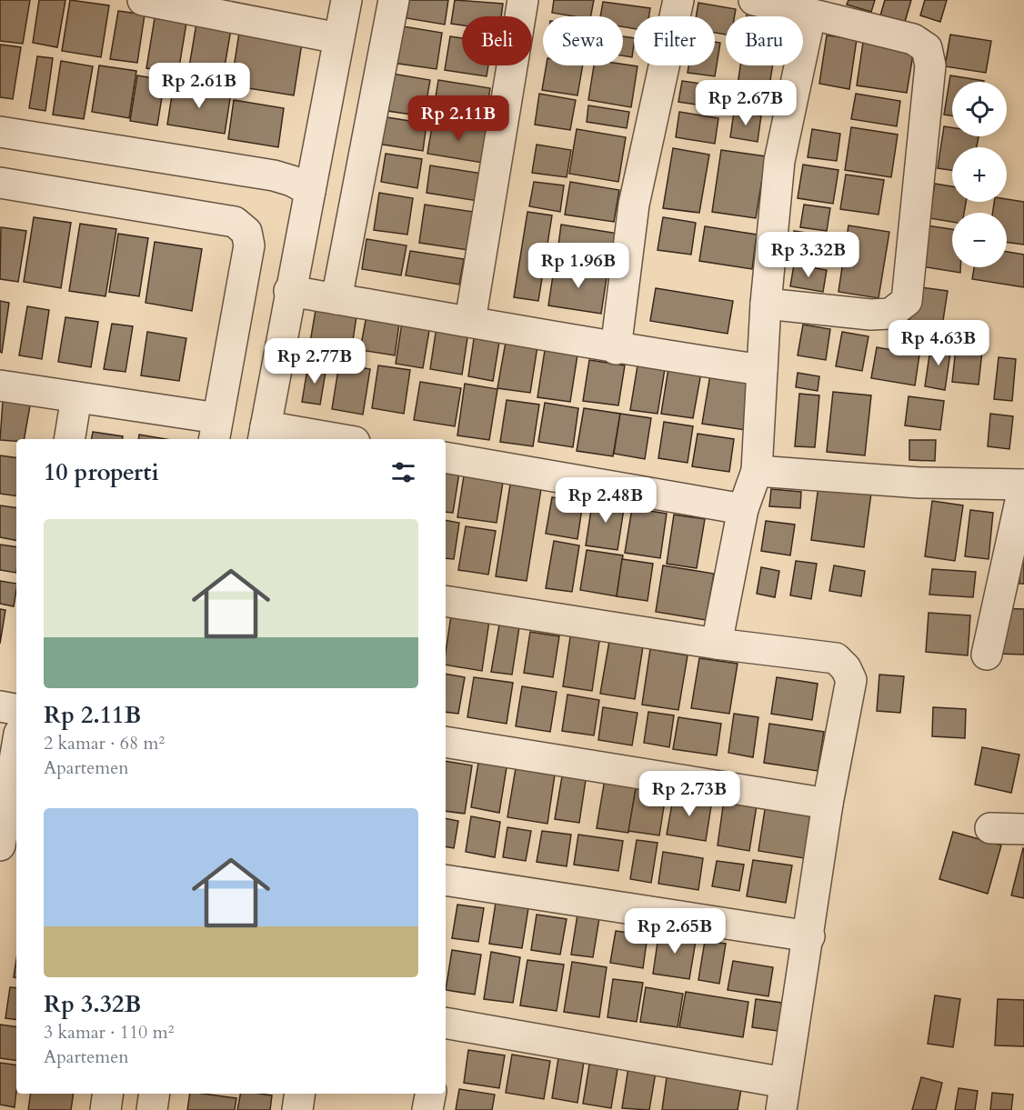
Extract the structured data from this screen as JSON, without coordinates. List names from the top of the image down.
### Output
{
  "page": {
    "chip": [
      "Beli",
      "Sewa",
      "Filter",
      "Baru"
    ],
    "price": [
      "Rp 2.61B",
      "Rp 2.67B",
      "Rp 2.11B",
      "Rp 3.32B",
      "Rp 1.96B",
      "Rp 4.63B",
      "Rp 2.77B",
      "Rp 2.48B",
      "Rp 2.73B",
      "Rp 2.65B"
    ],
    "map_buttons": ["+", "−"],
    "heading": "10 properti",
    "list": [
      {
        "name": "Rp 2.11B",
        "note": "2 kamar · 68 m² · Apartemen"
      },
      {
        "name": "Rp 3.32B",
        "note": "3 kamar · 110 m² · Apartemen"
      }
    ]
  }
}
